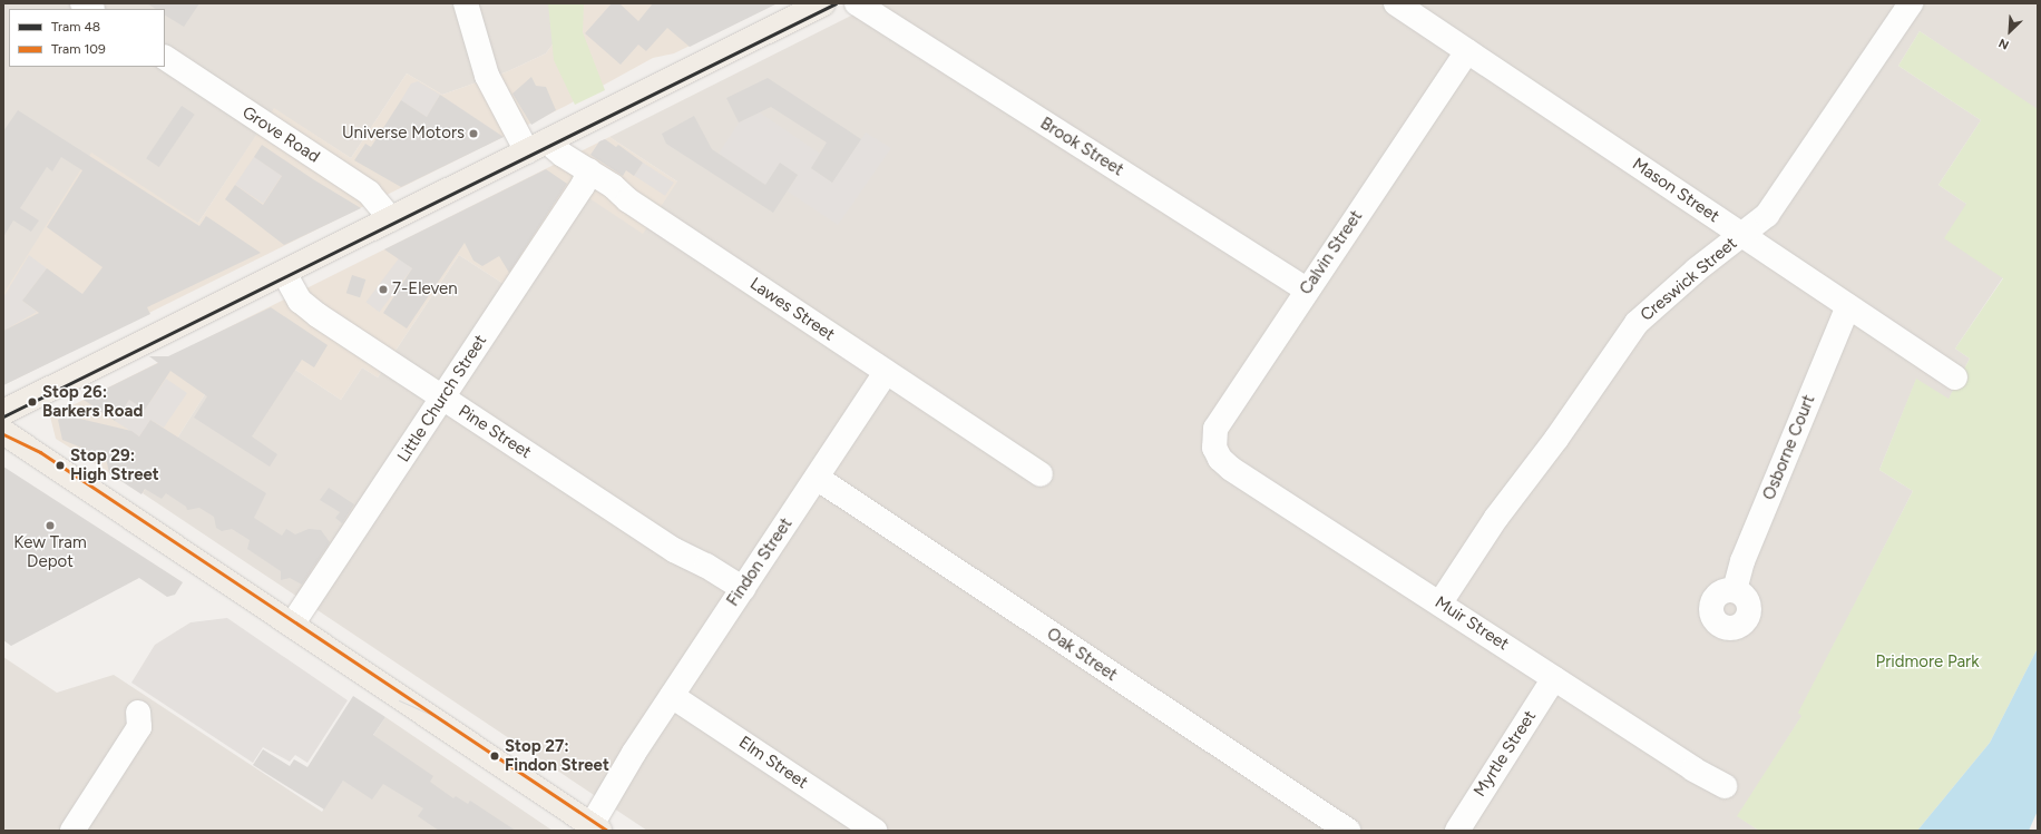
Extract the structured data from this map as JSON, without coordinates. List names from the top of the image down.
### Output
{
  "streets": {
    "street": [
      "Grove Road",
      "Brook Street",
      "Mason Street",
      "Calvin Street",
      "Creswick Street",
      "Lawes Street",
      "Little Church Street",
      "Pine Street",
      "Osborne Court",
      "Findon Street",
      "Muir Street",
      "Oak Street",
      "Myrtle Street",
      "Elm Street"
    ]
  },
  "crossings": [
    ["Brook Street", "Calvin Street"],
    ["Mason Street", "Calvin Street"],
    ["Mason Street", "Creswick Street"],
    ["Mason Street", "Osborne Court"],
    ["Calvin Street", "Muir Street"],
    ["Creswick Street", "Muir Street"],
    ["Lawes Street", "Little Church Street"],
    ["Lawes Street", "Findon Street"],
    ["Little Church Street", "Pine Street"],
    ["Pine Street", "Findon Street"],
    ["Findon Street", "Oak Street"],
    ["Findon Street", "Elm Street"],
    ["Muir Street", "Myrtle Street"]
  ],
  "parks": ["Pridmore Park"],
  "places": [
    "Universe Motors",
    "7-Eleven",
    "Stop 26: Barkers Road",
    "Stop 29: High Street",
    "Kew Tram Depot",
    "Stop 27: Findon Street"
  ],
  "lines": ["tram line 48", "tram line 109"],
  "legend": ["Tram 48", "Tram 109"],
  "north": "bottom left"
}
